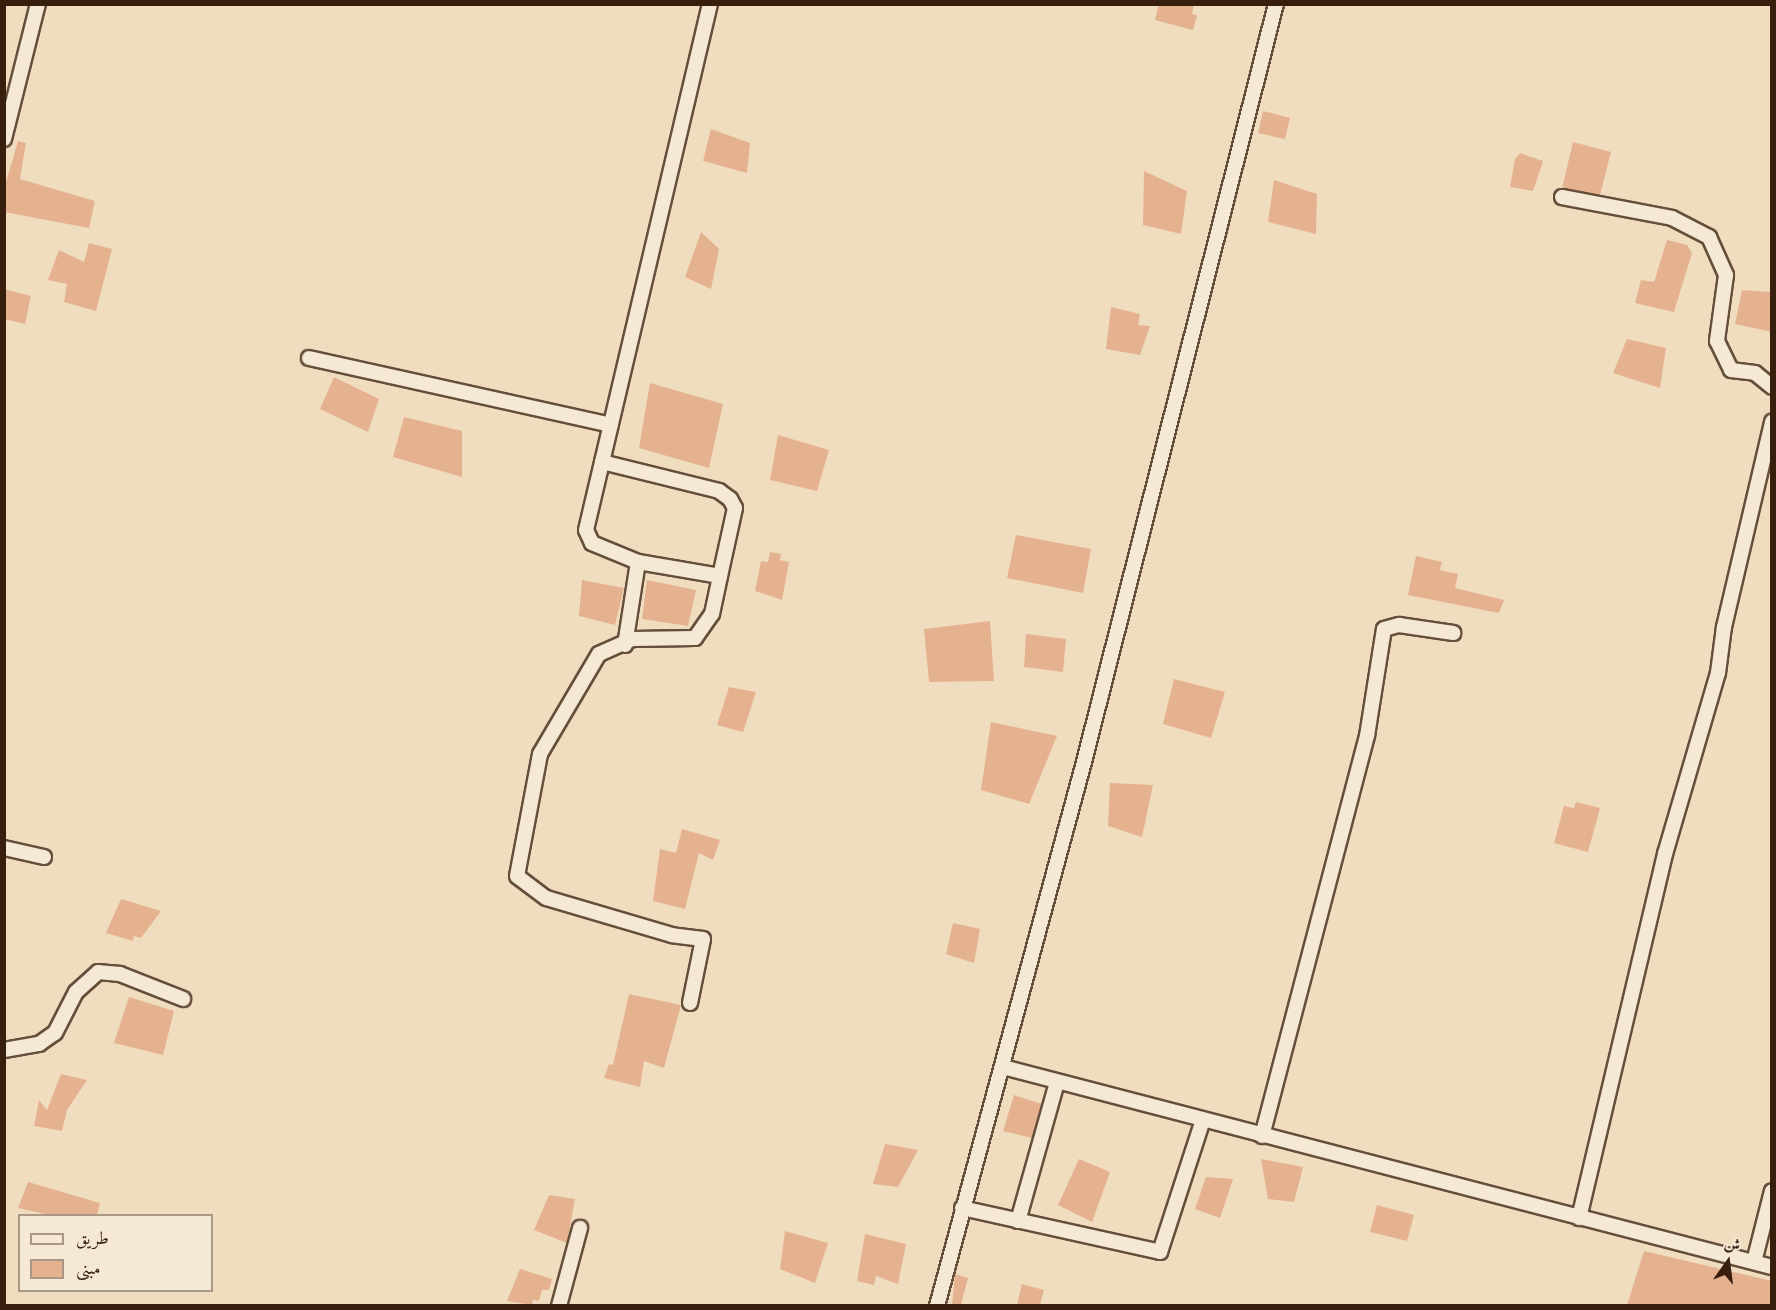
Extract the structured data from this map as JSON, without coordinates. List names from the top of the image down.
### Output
{
  "legend": ["طريق", "مبنى"],
  "north": "top"
}
